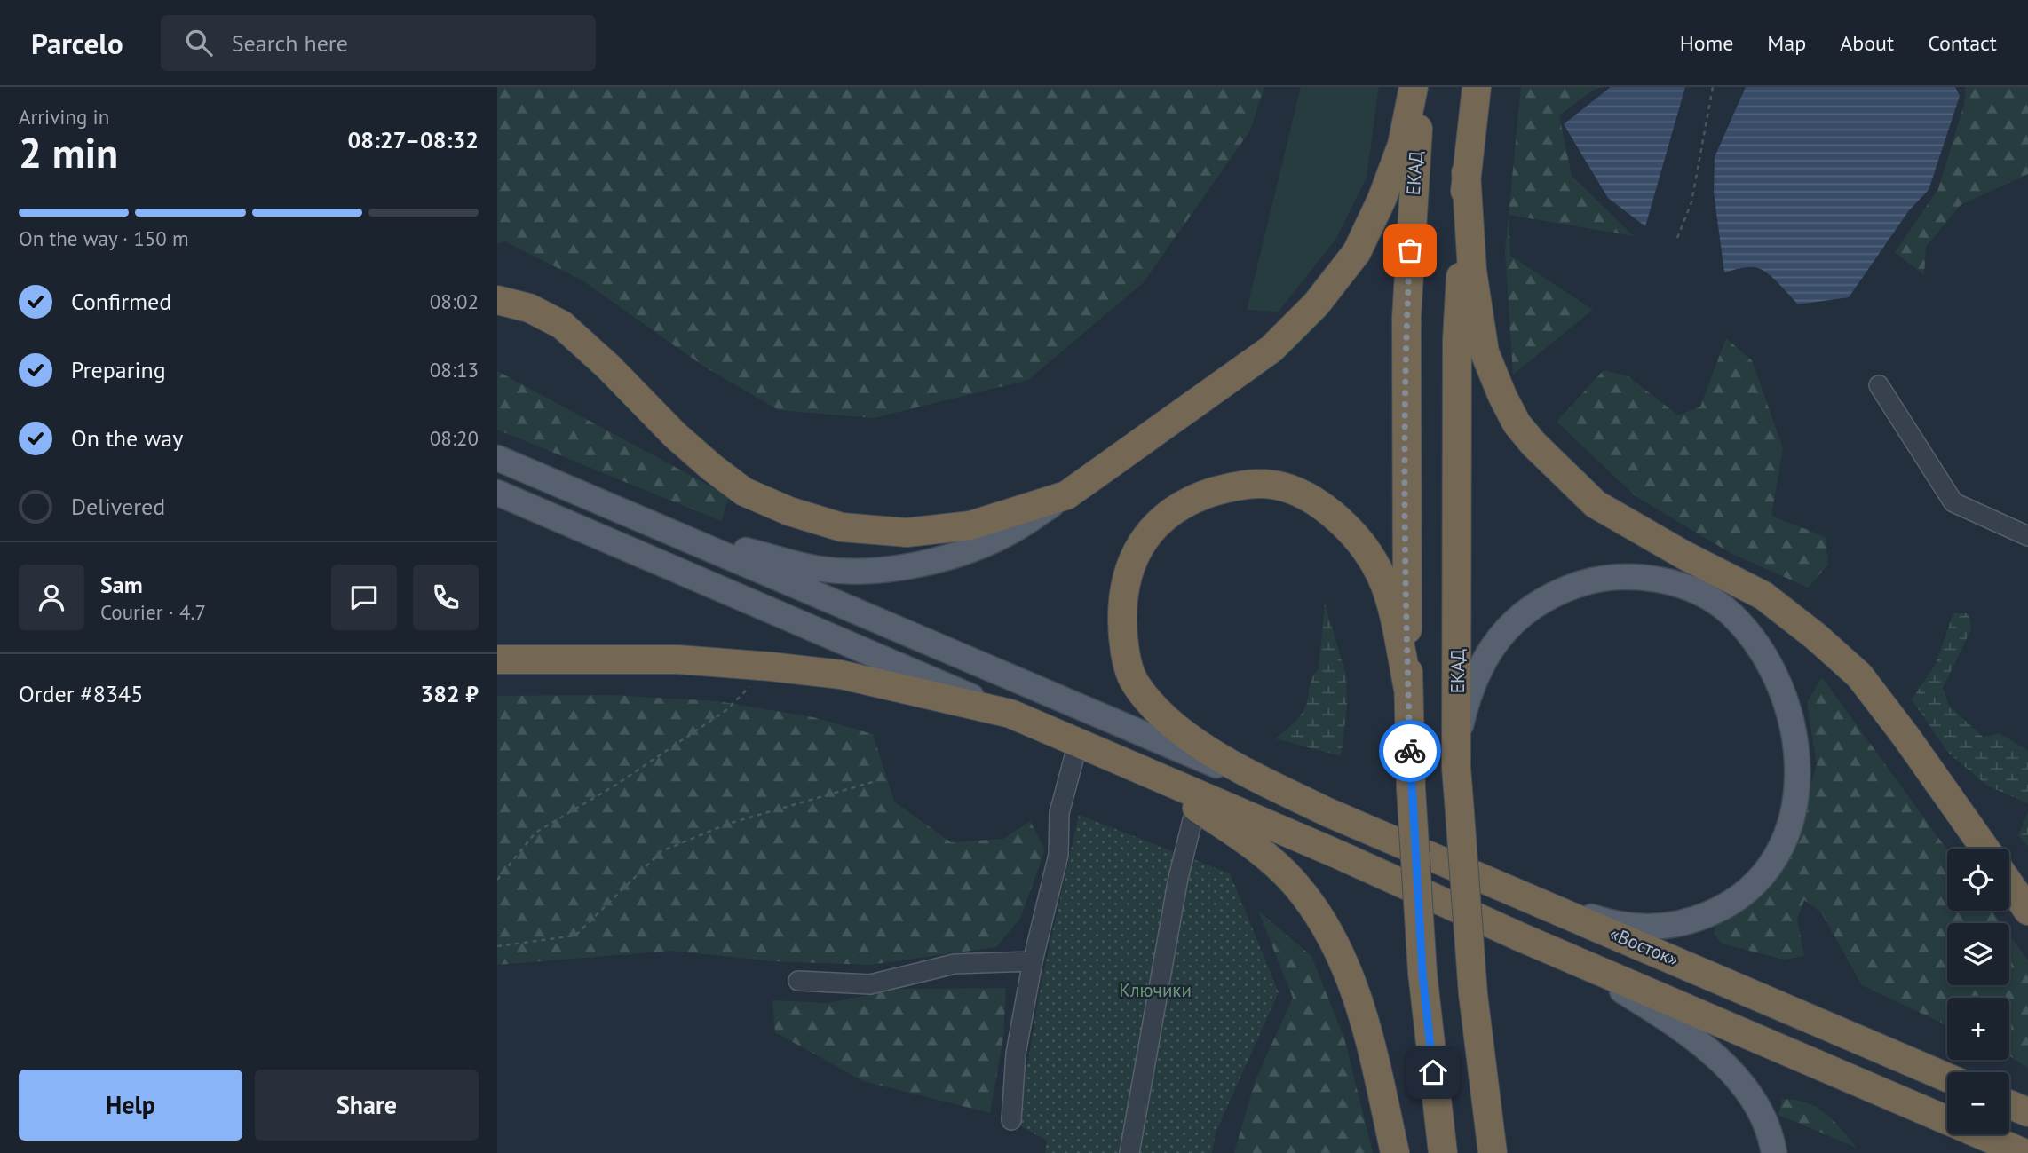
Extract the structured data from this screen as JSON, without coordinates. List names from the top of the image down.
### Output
{
  "streets": {
    "highway": ["ЕКАД", "«Восток»"]
  },
  "crossings": [
    ["ЕКАД", "«Восток»"]
  ],
  "parks": ["Ключики"],
  "page": {
    "header": "Parcelo",
    "search": "Search here",
    "nav": [
      "Home",
      "Map",
      "About",
      "Contact"
    ],
    "heading": ["2 min", "Arriving in", "08:27–08:32"],
    "panel": [
      "Sam",
      "Courier · 4.7",
      "Order #8345",
      "382 ₽"
    ],
    "bar": "On the way · 150 m",
    "list": [
      ["Confirmed", "08:02"],
      ["Preparing", "08:13"],
      ["On the way", "08:20"],
      "Delivered"
    ],
    "map_buttons": ["+", "−"],
    "buttons": ["Help", "Share"]
  }
}
